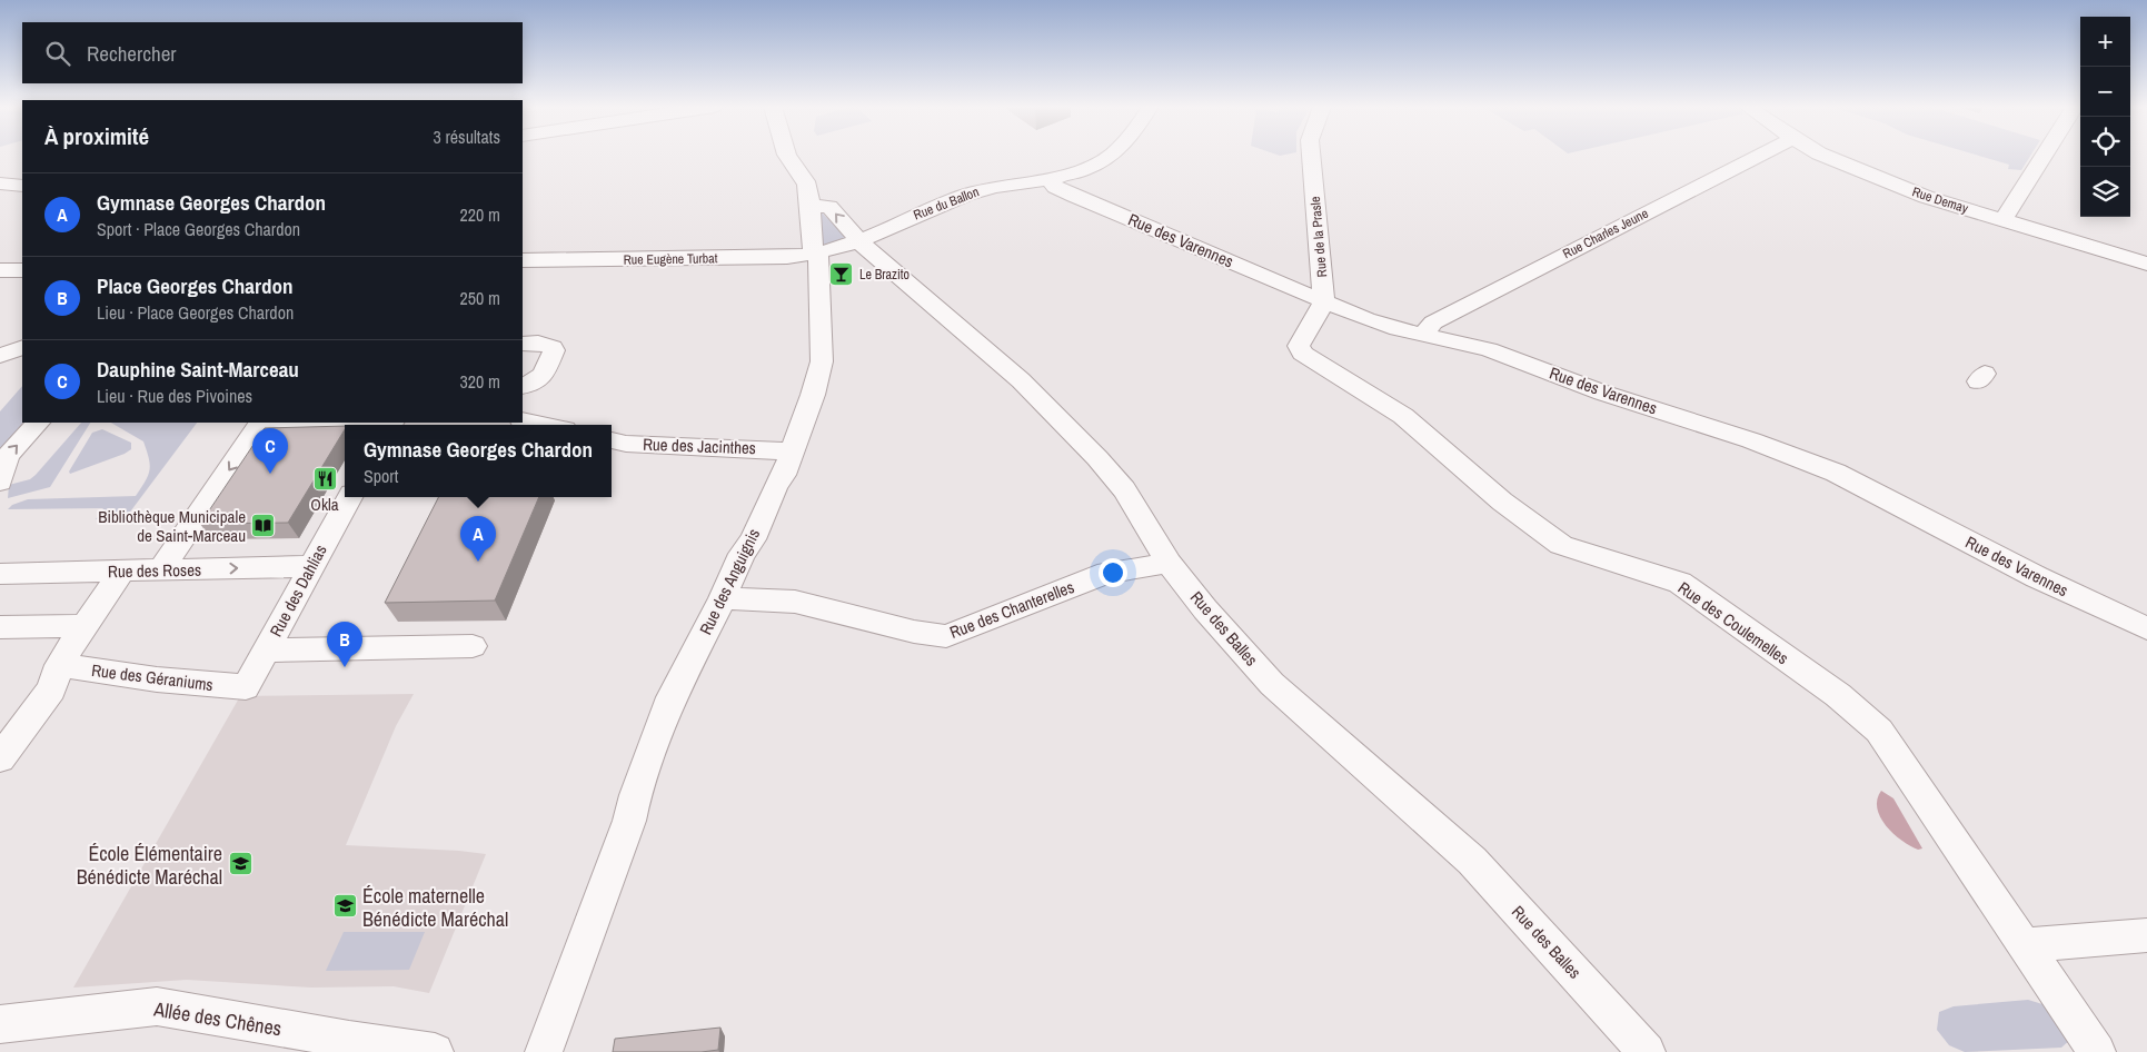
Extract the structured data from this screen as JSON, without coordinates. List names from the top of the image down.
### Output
{
  "streets": {
    "street": [
      "Rue Demay",
      "Rue du Ballon",
      "Rue Charles Jeune",
      "Rue de la Prasle",
      "Rue des Varennes",
      "Rue Eugène Turbat",
      "Rue des Jacinthes",
      "Rue des Roses",
      "Rue des Anguignis",
      "Rue des Dahlias",
      "Rue des Chanterelles",
      "Rue des Coulemelles",
      "Rue des Balles",
      "Rue des Géraniums",
      "Allée des Chênes"
    ]
  },
  "crossings": [
    ["Rue du Ballon", "Rue des Varennes"],
    ["Rue du Ballon", "Rue Eugène Turbat"],
    ["Rue du Ballon", "Rue des Anguignis"],
    ["Rue du Ballon", "Rue des Balles"],
    ["Rue Charles Jeune", "Rue des Varennes"],
    ["Rue de la Prasle", "Rue des Varennes"],
    ["Rue de la Prasle", "Rue des Coulemelles"],
    ["Rue des Varennes", "Rue des Coulemelles"],
    ["Rue Eugène Turbat", "Rue des Anguignis"],
    ["Rue des Jacinthes", "Rue des Anguignis"],
    ["Rue des Roses", "Rue des Dahlias"],
    ["Rue des Anguignis", "Rue des Chanterelles"],
    ["Rue des Anguignis", "Rue des Balles"],
    ["Rue des Dahlias", "Rue des Géraniums"],
    ["Rue des Chanterelles", "Rue des Balles"]
  ],
  "places": {
    "bar": ["Le Brazito"],
    "restaurant": ["Okla"],
    "library": ["Bibliothèque Municipale de Saint-Marceau"],
    "school or university": ["École Élémentaire Bénédicte Maréchal", "École maternelle Bénédicte Maréchal"]
  },
  "page": {
    "map_buttons": ["+", "−"],
    "search": "Rechercher",
    "heading": ["À proximité", "3 résultats"],
    "list": [
      {
        "mark": "A",
        "name": "Gymnase Georges Chardon",
        "note": "Sport · Place Georges Chardon",
        "value": "220 m"
      },
      {
        "mark": "B",
        "name": "Place Georges Chardon",
        "note": "Lieu · Place Georges Chardon",
        "value": "250 m"
      },
      {
        "mark": "C",
        "name": "Dauphine Saint-Marceau",
        "note": "Lieu · Rue des Pivoines",
        "value": "320 m"
      }
    ],
    "popup": ["Gymnase Georges Chardon", "Sport"],
    "pins": ["C", "A", "B"]
  }
}
